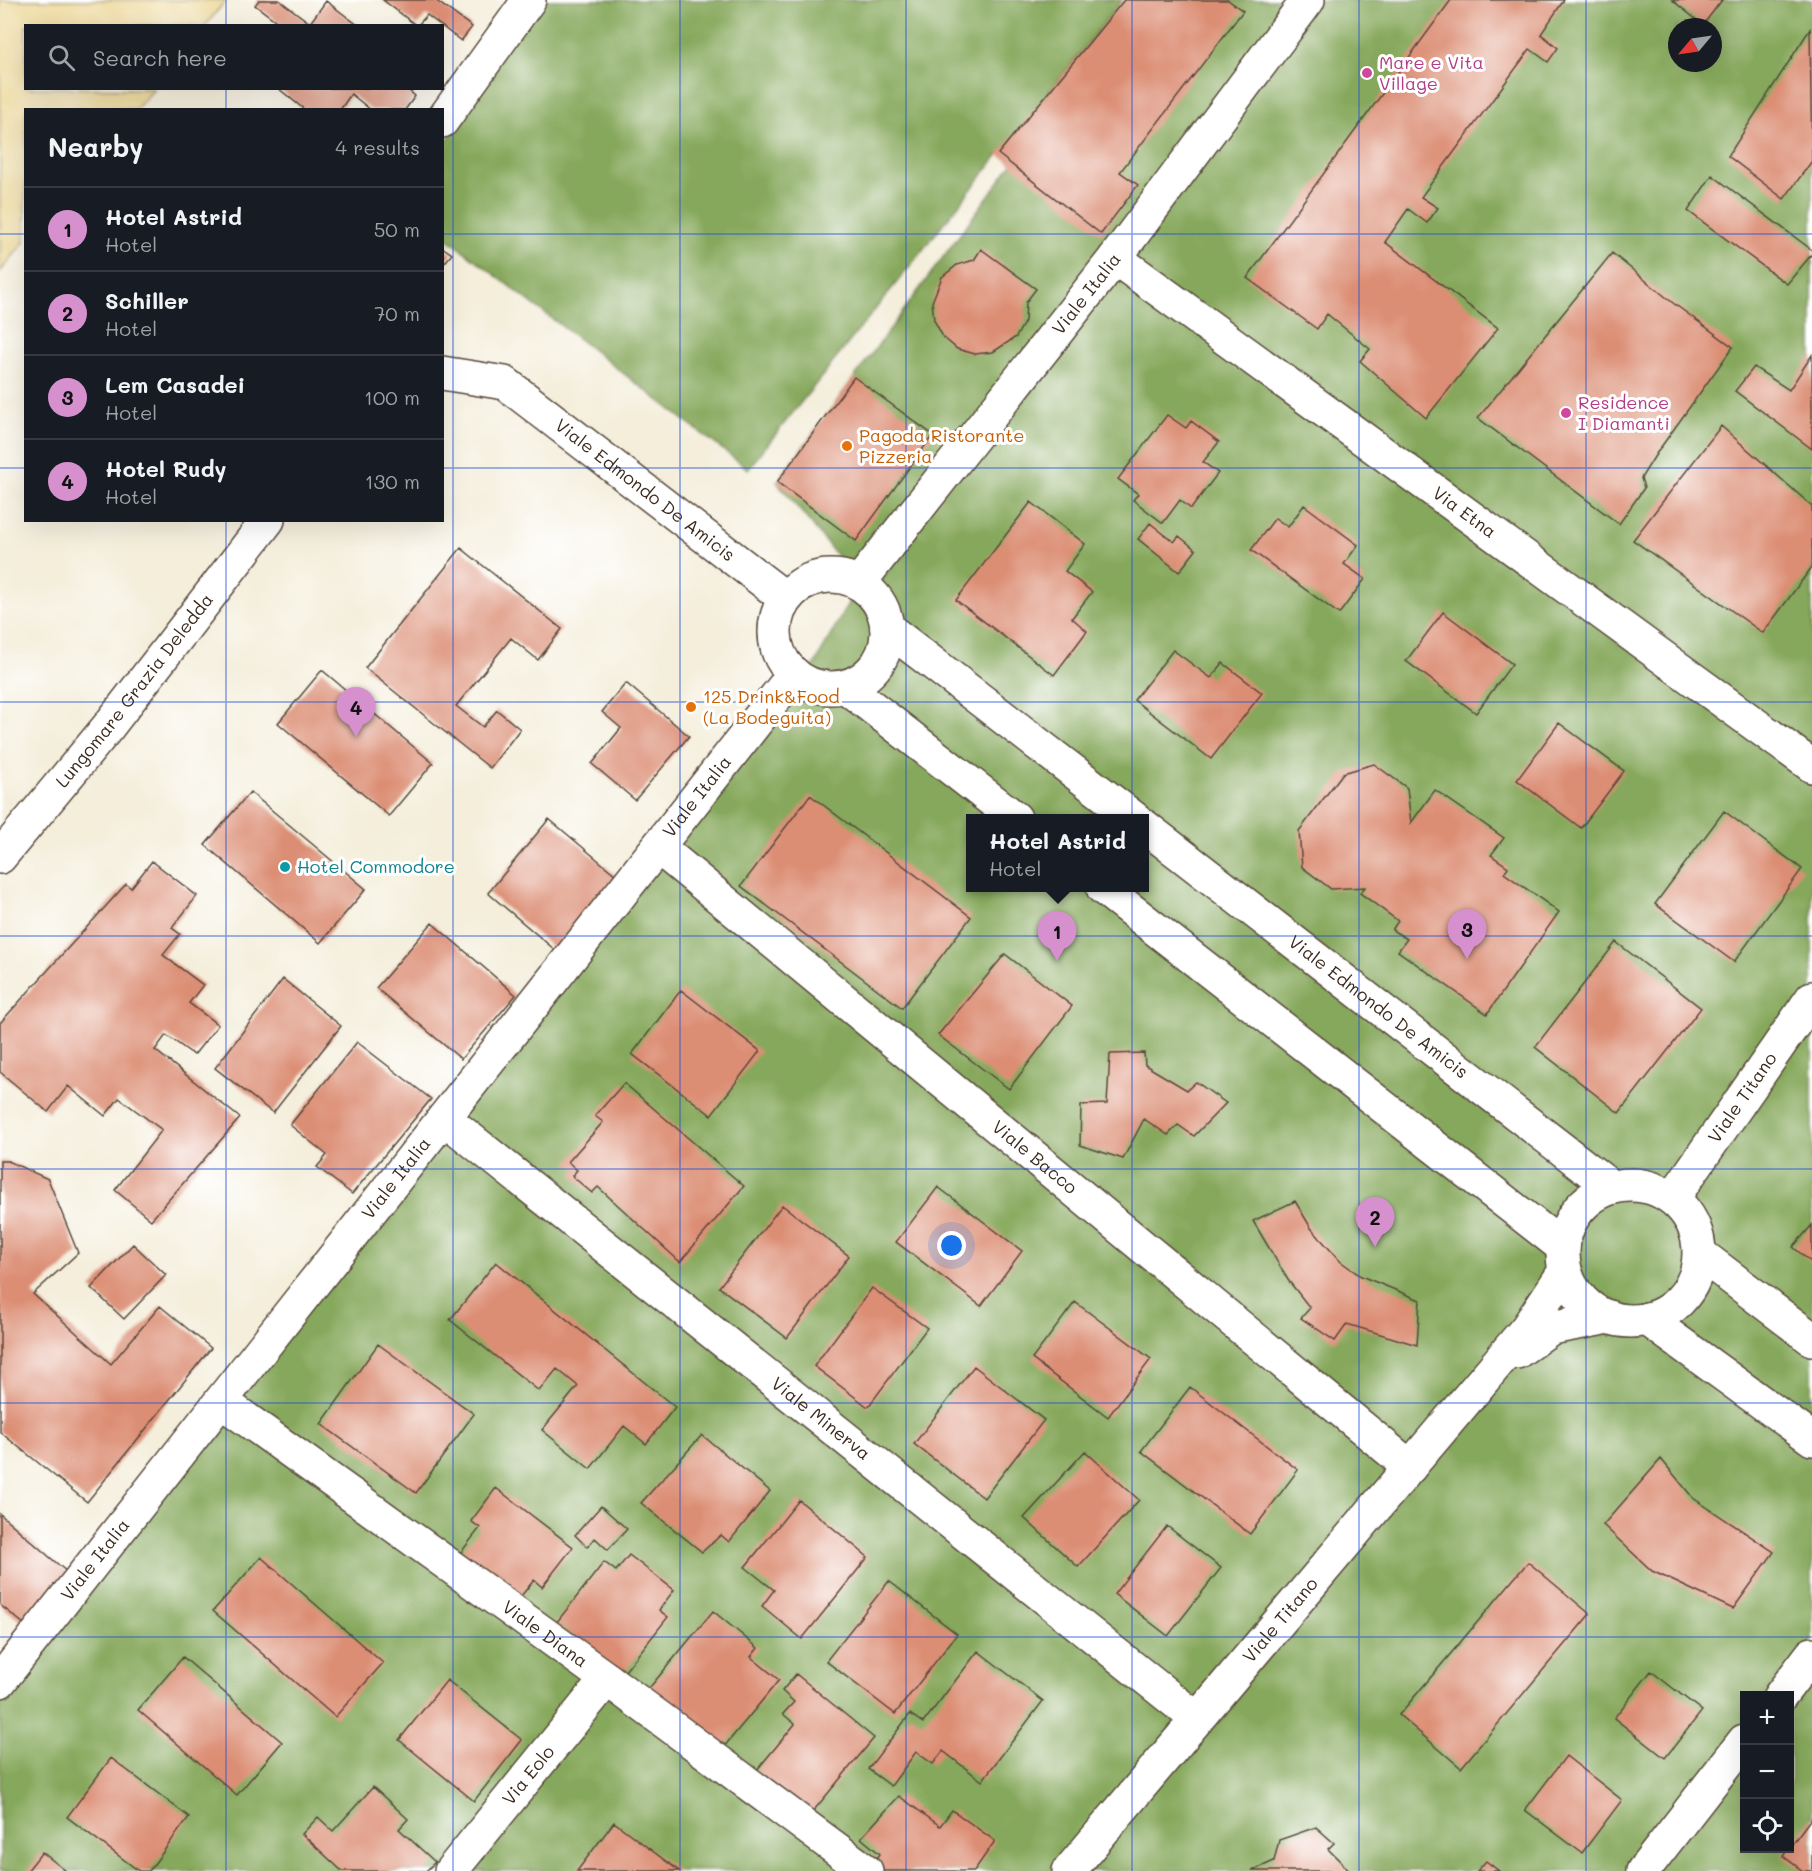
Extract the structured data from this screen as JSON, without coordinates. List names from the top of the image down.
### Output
{
  "streets": {
    "street": [
      "Viale Italia",
      "Viale Edmondo De Amicis",
      "Via Etna",
      "Lungomare Grazia Deledda",
      "Viale Titano",
      "Viale Bacco",
      "Viale Minerva",
      "Viale Diana",
      "Via Eolo"
    ]
  },
  "crossings": [
    ["Viale Italia", "Viale Edmondo De Amicis"],
    ["Viale Italia", "Via Etna"],
    ["Viale Italia", "Viale Bacco"],
    ["Viale Italia", "Viale Minerva"],
    ["Viale Italia", "Viale Diana"],
    ["Viale Edmondo De Amicis", "Viale Titano"],
    ["Viale Titano", "Viale Bacco"],
    ["Viale Titano", "Viale Minerva"],
    ["Viale Diana", "Via Eolo"]
  ],
  "places": [
    "Mare e Vita Village",
    "Residence I Diamanti",
    "Pagoda Ristorante Pizzeria",
    "125 Drink&Food (La Bodeguita)",
    "Hotel Commodore"
  ],
  "north": "bottom left",
  "page": {
    "search": "Search here",
    "heading": ["Nearby", "4 results"],
    "list": [
      {
        "mark": "1",
        "name": "Hotel Astrid",
        "note": "Hotel",
        "value": "50 m"
      },
      {
        "mark": "2",
        "name": "Schiller",
        "note": "Hotel",
        "value": "70 m"
      },
      {
        "mark": "3",
        "name": "Lem Casadei",
        "note": "Hotel",
        "value": "100 m"
      },
      {
        "mark": "4",
        "name": "Hotel Rudy",
        "note": "Hotel",
        "value": "130 m"
      }
    ],
    "pins": [
      "4",
      "3",
      "1",
      "2"
    ],
    "popup": ["Hotel Astrid", "Hotel"],
    "map_buttons": ["+", "−"]
  }
}
